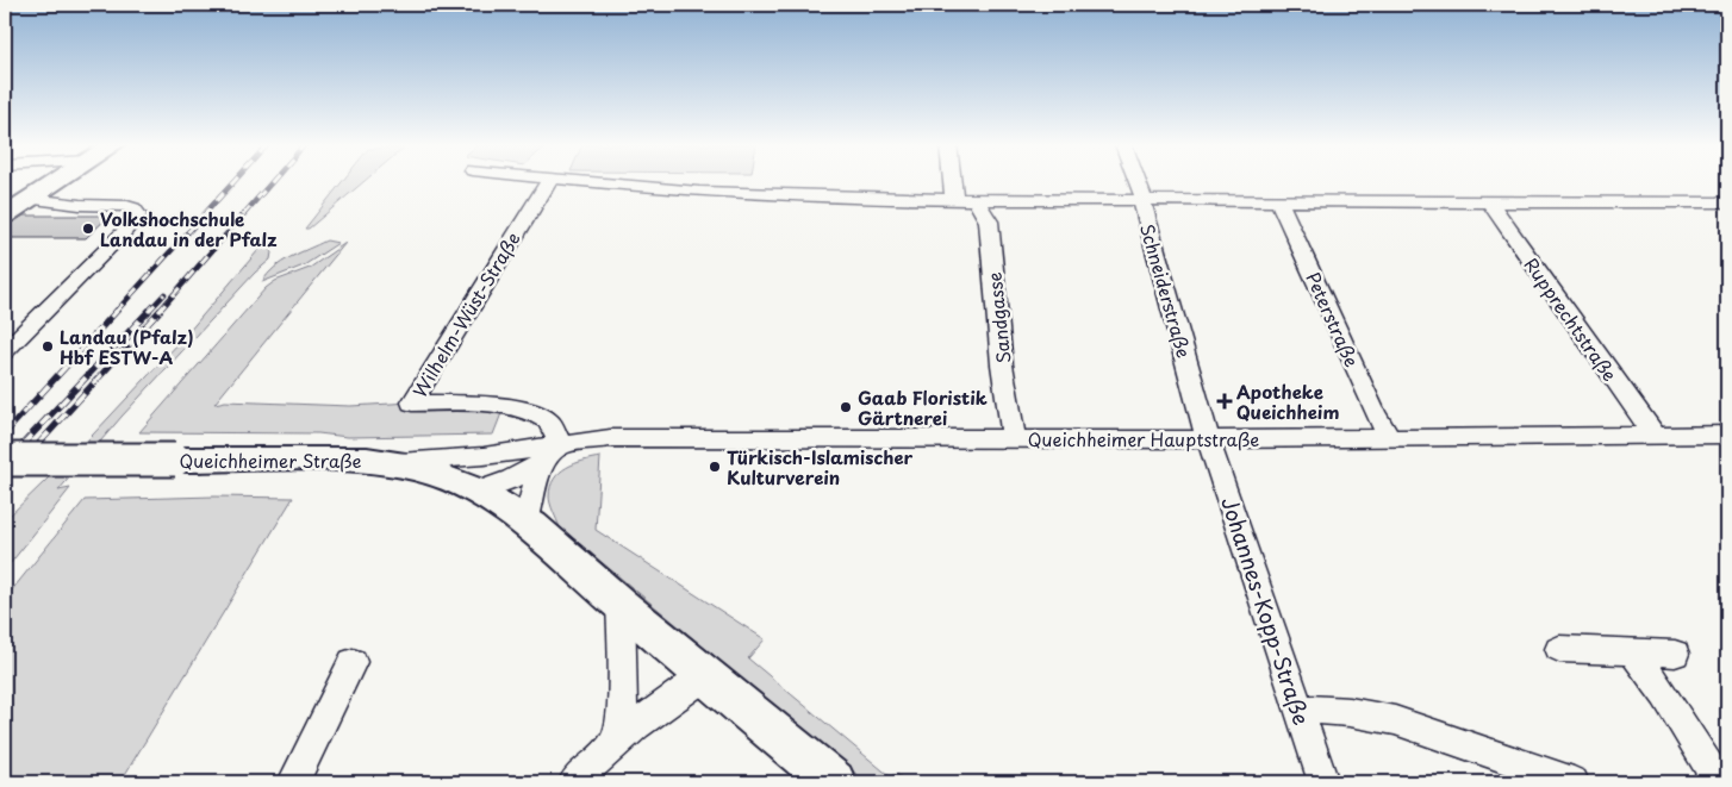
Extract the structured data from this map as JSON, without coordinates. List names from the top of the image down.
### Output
{
  "streets": {
    "main road": ["Queichheimer Straße"],
    "street": [
      "Schneiderstraße",
      "Wilhelm-Wüst-Straße",
      "Sandgasse",
      "Peterstraße",
      "Rupprechtstraße",
      "Queichheimer Hauptstraße",
      "Johannes-Kopp-Straße"
    ]
  },
  "crossings": [
    ["Schneiderstraße", "Queichheimer Hauptstraße"],
    ["Schneiderstraße", "Johannes-Kopp-Straße"],
    ["Wilhelm-Wüst-Straße", "Queichheimer Hauptstraße"],
    ["Sandgasse", "Queichheimer Hauptstraße"],
    ["Peterstraße", "Queichheimer Hauptstraße"],
    ["Rupprechtstraße", "Queichheimer Hauptstraße"],
    ["Queichheimer Hauptstraße", "Queichheimer Straße"],
    ["Queichheimer Hauptstraße", "Johannes-Kopp-Straße"]
  ],
  "places": {
    "other": [
      "Volkshochschule Landau in der Pfalz",
      "Landau (Pfalz) Hbf ESTW-A",
      "Gaab Floristik Gärtnerei",
      "Türkisch-Islamischer Kulturverein"
    ],
    "health": ["Apotheke Queichheim"]
  }
}
